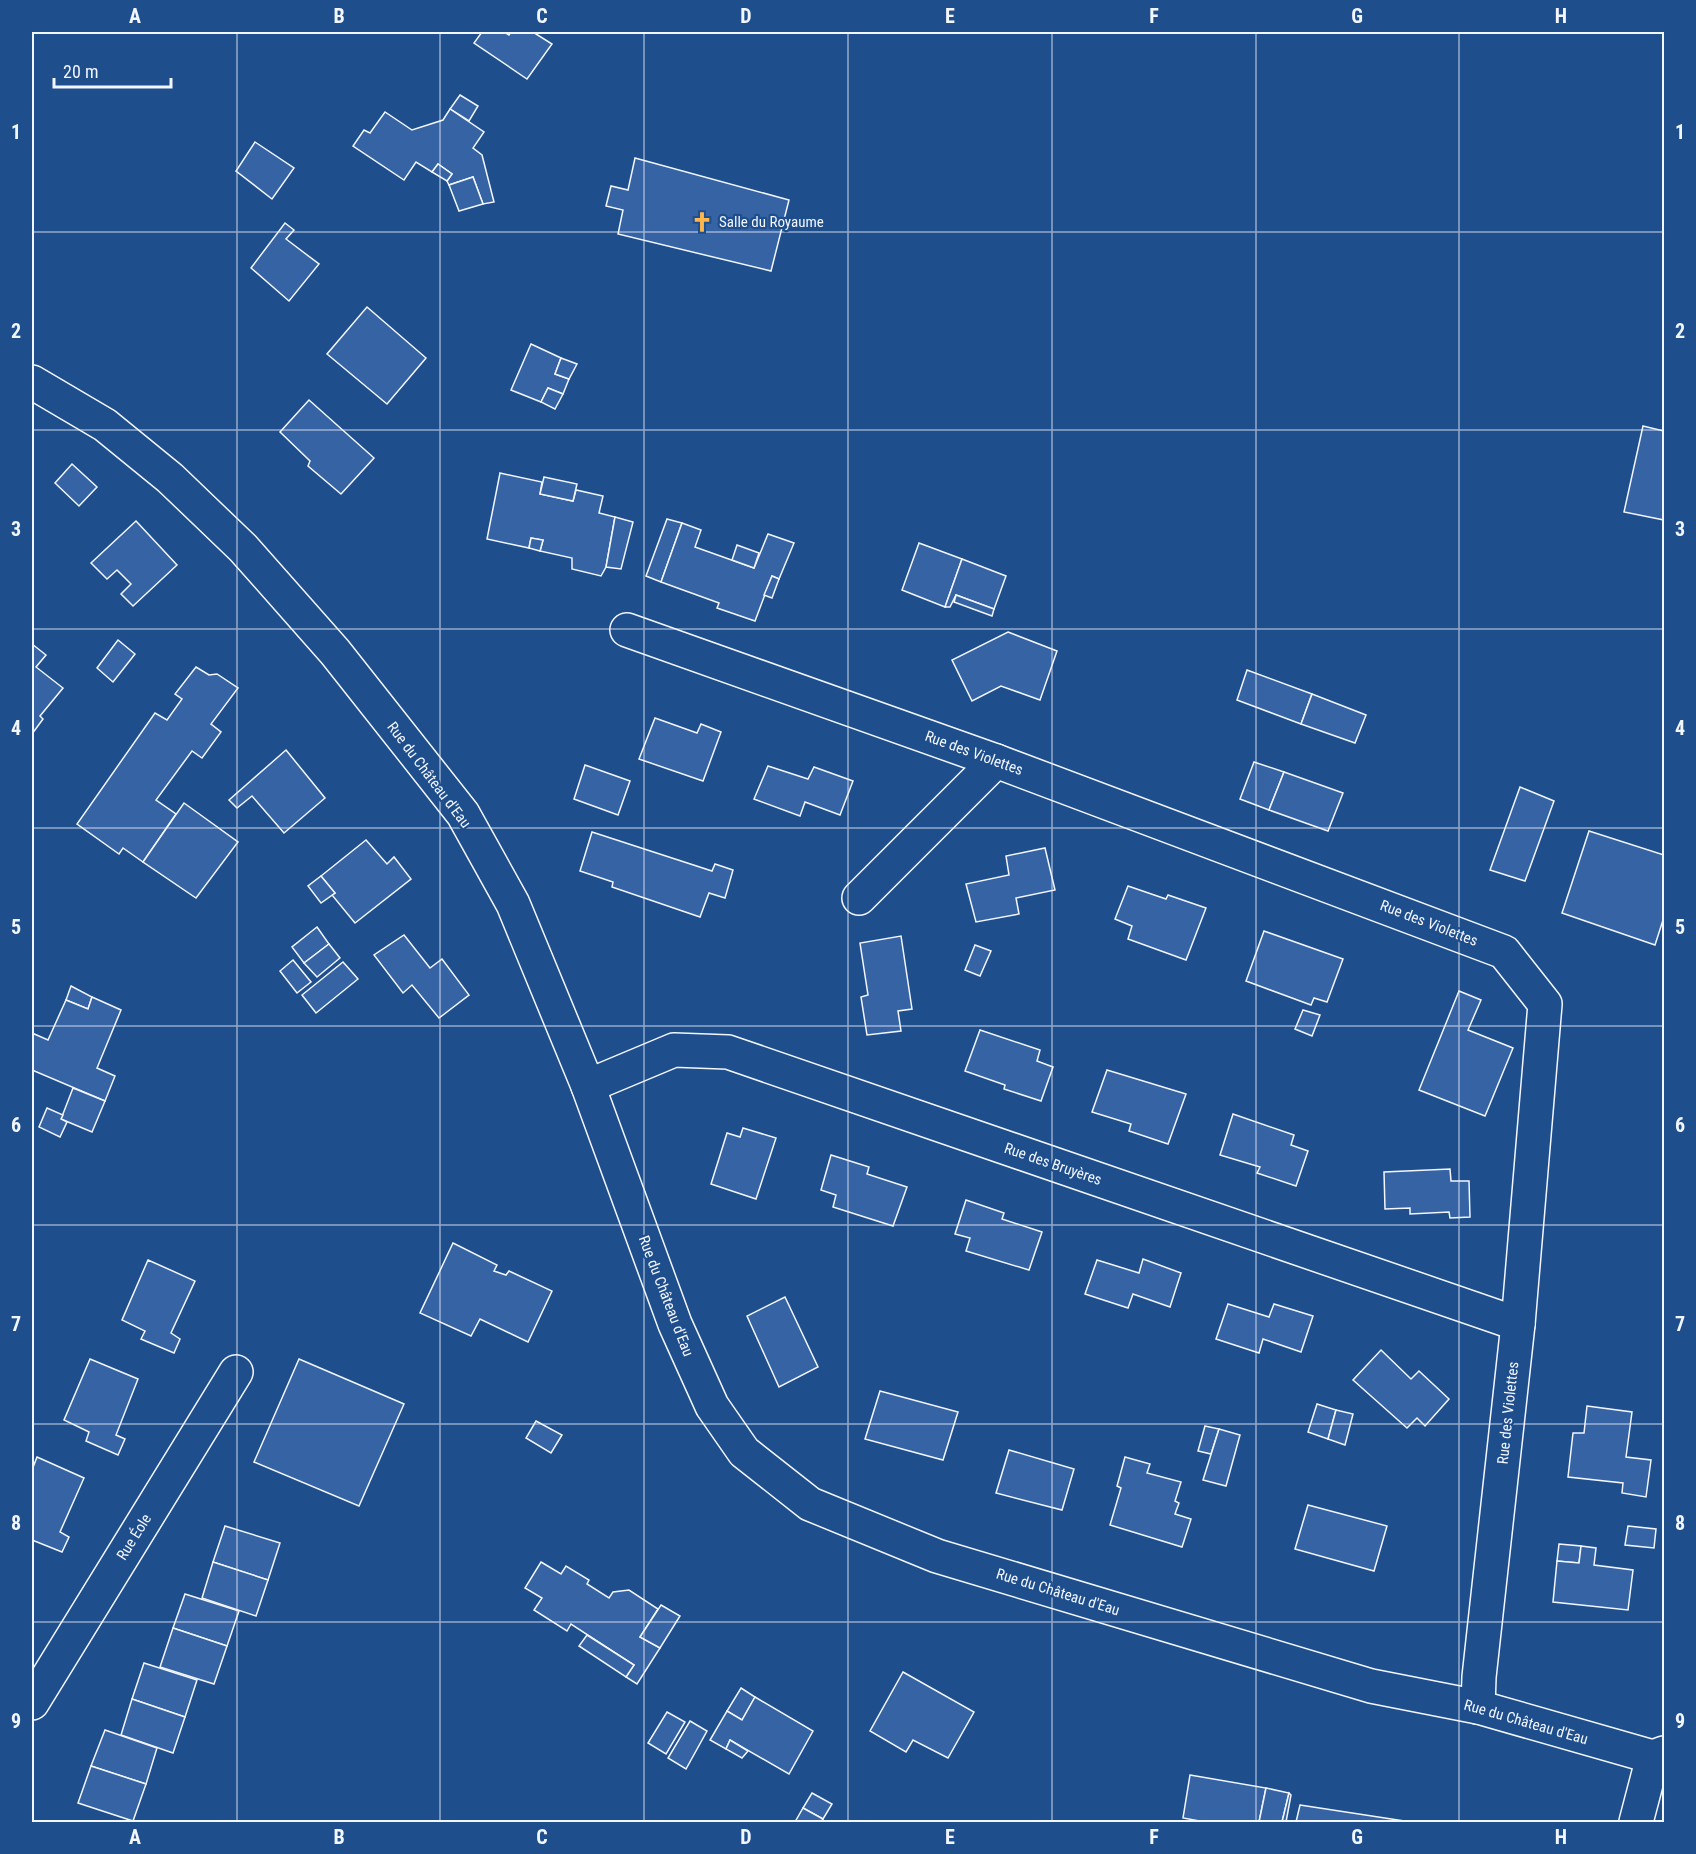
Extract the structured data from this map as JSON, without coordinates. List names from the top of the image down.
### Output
{
  "streets": {
    "street": [
      "Rue des Violettes",
      "Rue du Château d'Eau",
      "Rue des Bruyères",
      "Rue Éole"
    ]
  },
  "crossings": [
    ["Rue des Violettes", "Rue du Château d'Eau"],
    ["Rue des Violettes", "Rue des Bruyères"],
    ["Rue du Château d'Eau", "Rue des Bruyères"]
  ],
  "places": {
    "church": ["Salle du Royaume"]
  },
  "scale_bar": "20 m",
  "grid": {
    "columns": [
      "A",
      "B",
      "C",
      "D",
      "E",
      "F",
      "G",
      "H"
    ],
    "rows": [
      "1",
      "2",
      "3",
      "4",
      "5",
      "6",
      "7",
      "8",
      "9"
    ]
  }
}
